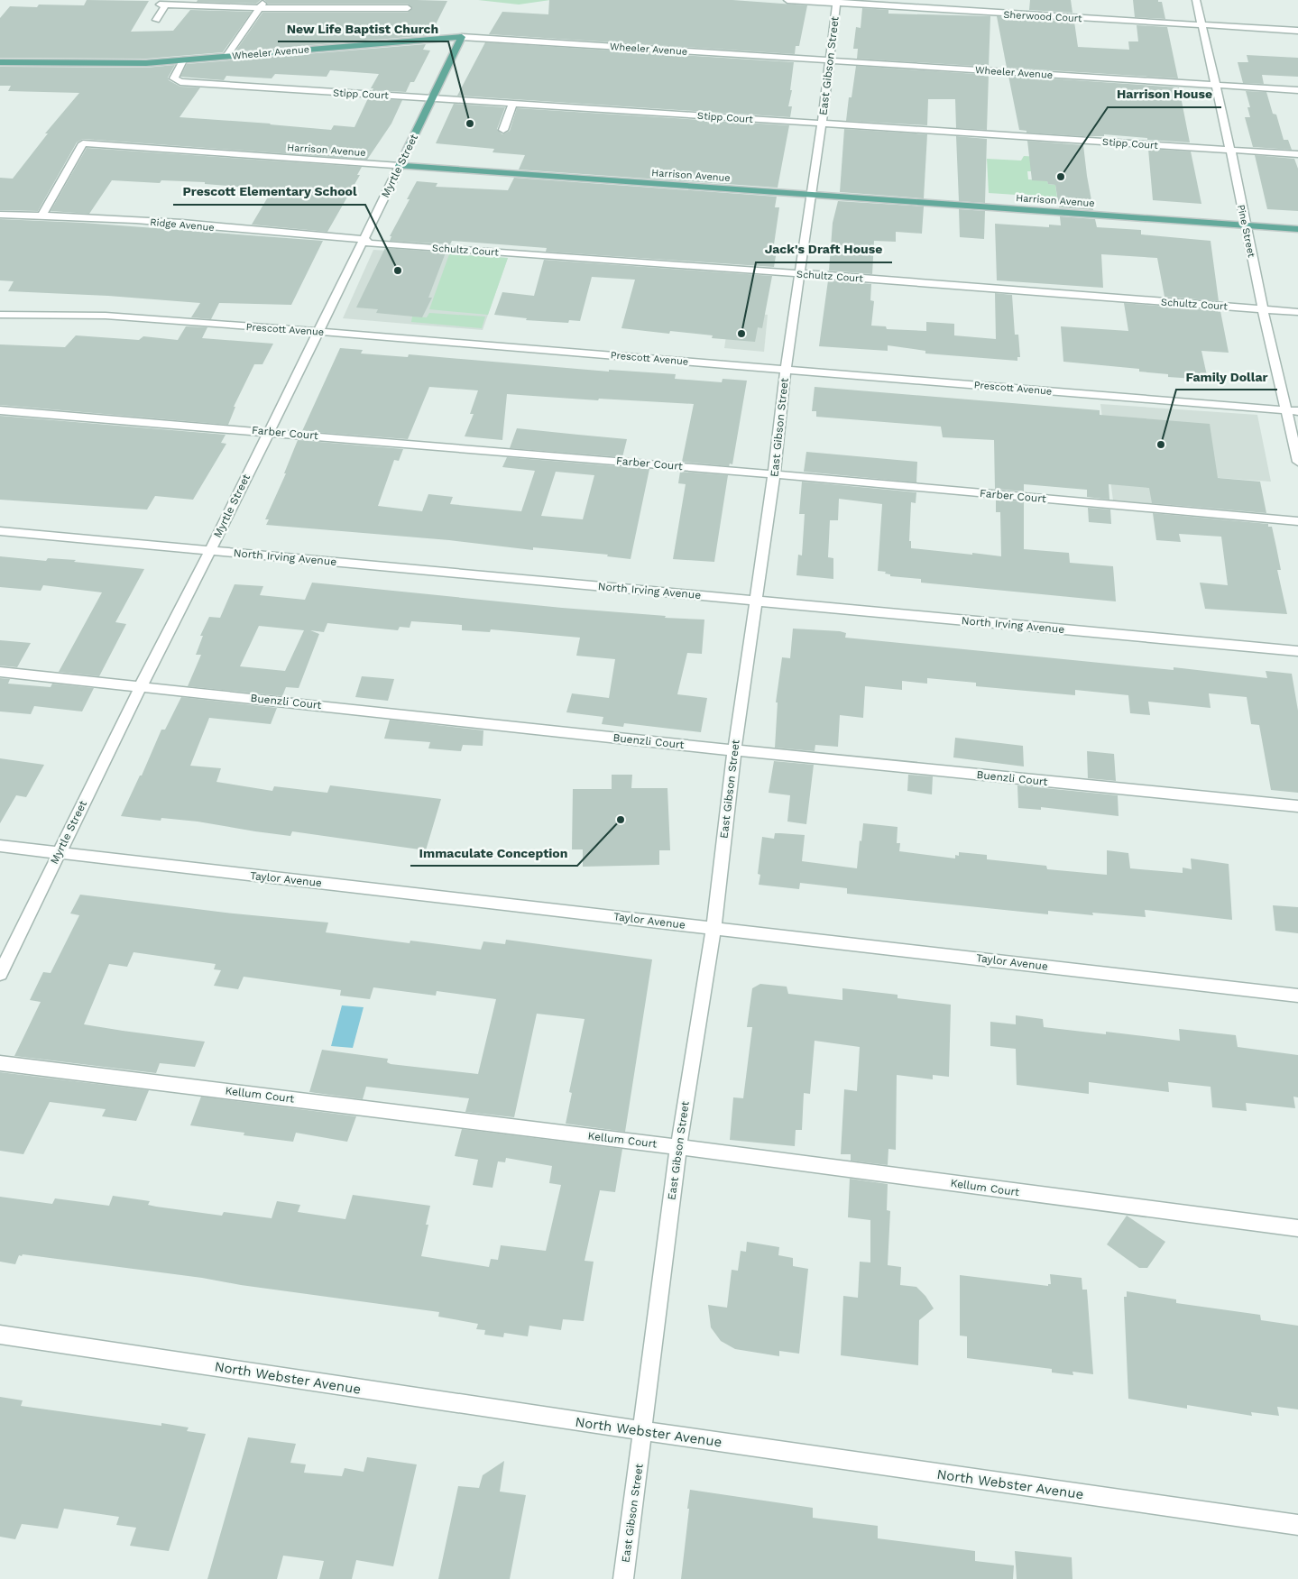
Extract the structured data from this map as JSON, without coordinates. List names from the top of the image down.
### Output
{
  "streets": {
    "main road": ["Wheeler Avenue", "Harrison Avenue", "Myrtle Street"],
    "street": [
      "Sherwood Court",
      "East Gibson Street",
      "Stipp Court",
      "Ridge Avenue",
      "Pine Street",
      "Schultz Court",
      "Prescott Avenue",
      "Farber Court",
      "North Irving Avenue",
      "Buenzli Court",
      "Taylor Avenue",
      "Kellum Court",
      "North Webster Avenue"
    ]
  },
  "crossings": [
    ["Sherwood Court", "East Gibson Street"],
    ["Sherwood Court", "Pine Street"],
    ["Wheeler Avenue", "East Gibson Street"],
    ["Wheeler Avenue", "Stipp Court"],
    ["Wheeler Avenue", "Myrtle Street"],
    ["Wheeler Avenue", "Pine Street"],
    ["East Gibson Street", "Stipp Court"],
    ["East Gibson Street", "Harrison Avenue"],
    ["East Gibson Street", "Schultz Court"],
    ["East Gibson Street", "Prescott Avenue"],
    ["East Gibson Street", "Farber Court"],
    ["East Gibson Street", "North Irving Avenue"],
    ["East Gibson Street", "Buenzli Court"],
    ["East Gibson Street", "Taylor Avenue"],
    ["East Gibson Street", "Kellum Court"],
    ["East Gibson Street", "North Webster Avenue"],
    ["Stipp Court", "Myrtle Street"],
    ["Stipp Court", "Pine Street"],
    ["Harrison Avenue", "Myrtle Street"],
    ["Harrison Avenue", "Ridge Avenue"],
    ["Harrison Avenue", "Pine Street"],
    ["Myrtle Street", "Ridge Avenue"],
    ["Myrtle Street", "Schultz Court"],
    ["Myrtle Street", "Prescott Avenue"],
    ["Myrtle Street", "Farber Court"],
    ["Myrtle Street", "North Irving Avenue"],
    ["Myrtle Street", "Buenzli Court"],
    ["Myrtle Street", "Taylor Avenue"],
    ["Ridge Avenue", "Schultz Court"],
    ["Pine Street", "Schultz Court"],
    ["Pine Street", "Prescott Avenue"]
  ],
  "places": [
    "New Life Baptist Church",
    "Harrison House",
    "Prescott Elementary School",
    "Jack's Draft House",
    "Family Dollar",
    "Immaculate Conception"
  ]
}
